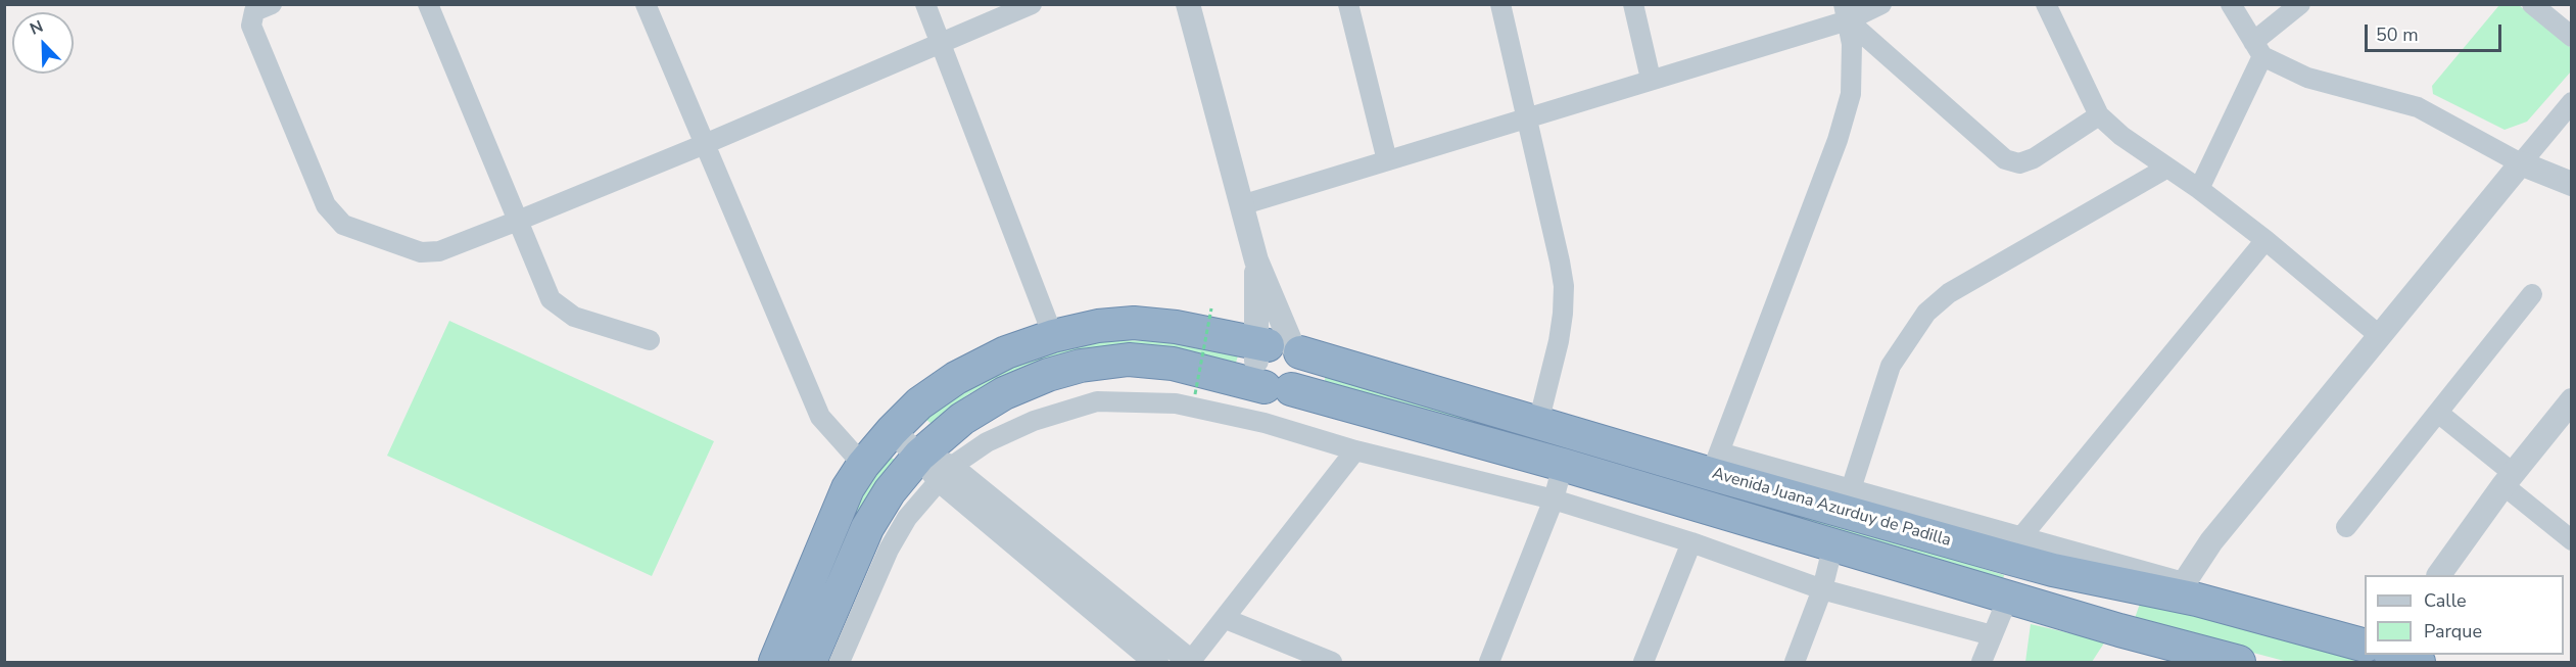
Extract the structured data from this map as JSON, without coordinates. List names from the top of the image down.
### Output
{
  "streets": {
    "highway": ["Avenida Juana Azurduy de Padilla"]
  },
  "legend": ["Calle", "Parque"],
  "scale_bar": "50 m",
  "north": "top left"
}
